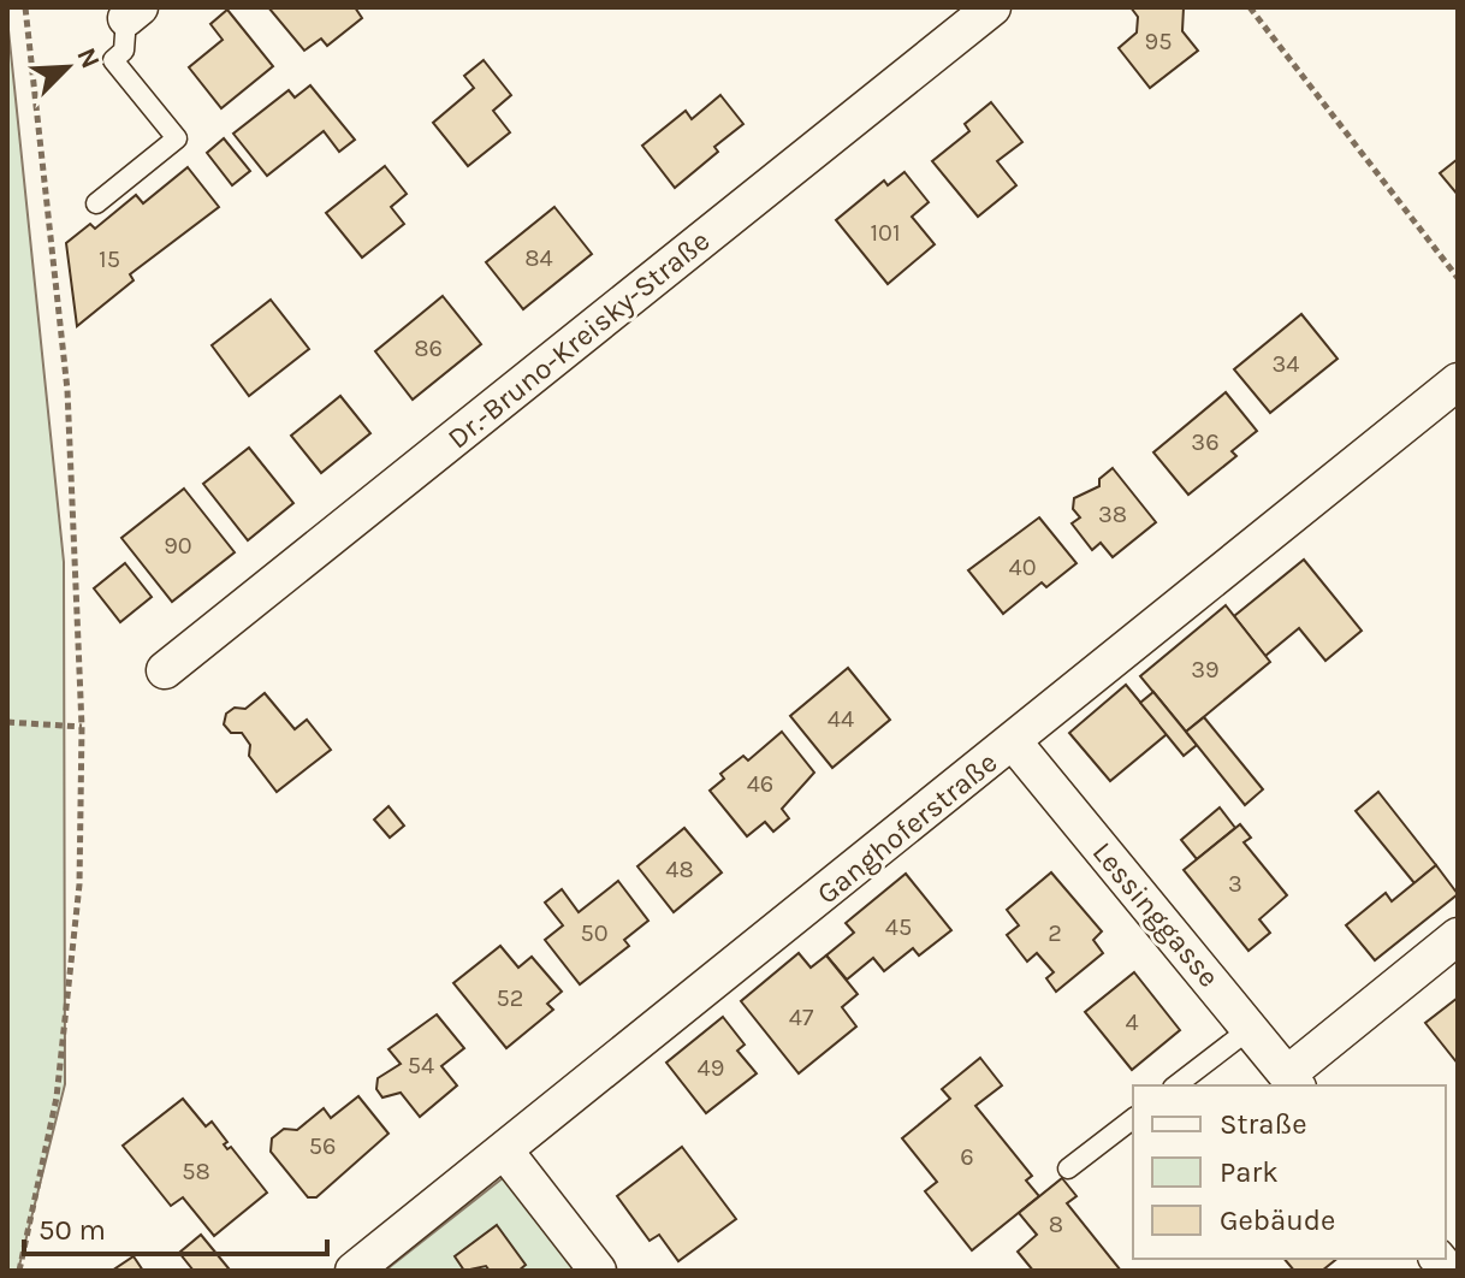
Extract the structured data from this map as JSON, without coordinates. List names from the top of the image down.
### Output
{
  "streets": {
    "street": ["Dr.-Bruno-Kreisky-Straße", "Ganghoferstraße", "Lessinggasse"]
  },
  "crossings": [
    ["Ganghoferstraße", "Lessinggasse"]
  ],
  "house_numbers": [
    "95",
    "101",
    "84",
    "15",
    "86",
    "34",
    "36",
    "38",
    "90",
    "40",
    "39",
    "44",
    "46",
    "48",
    "3",
    "45",
    "50",
    "2",
    "52",
    "47",
    "4",
    "54",
    "49",
    "56",
    "6",
    "58",
    "8"
  ],
  "legend": ["Straße", "Park", "Gebäude"],
  "scale_bar": "50 m",
  "north": "top right"
}
